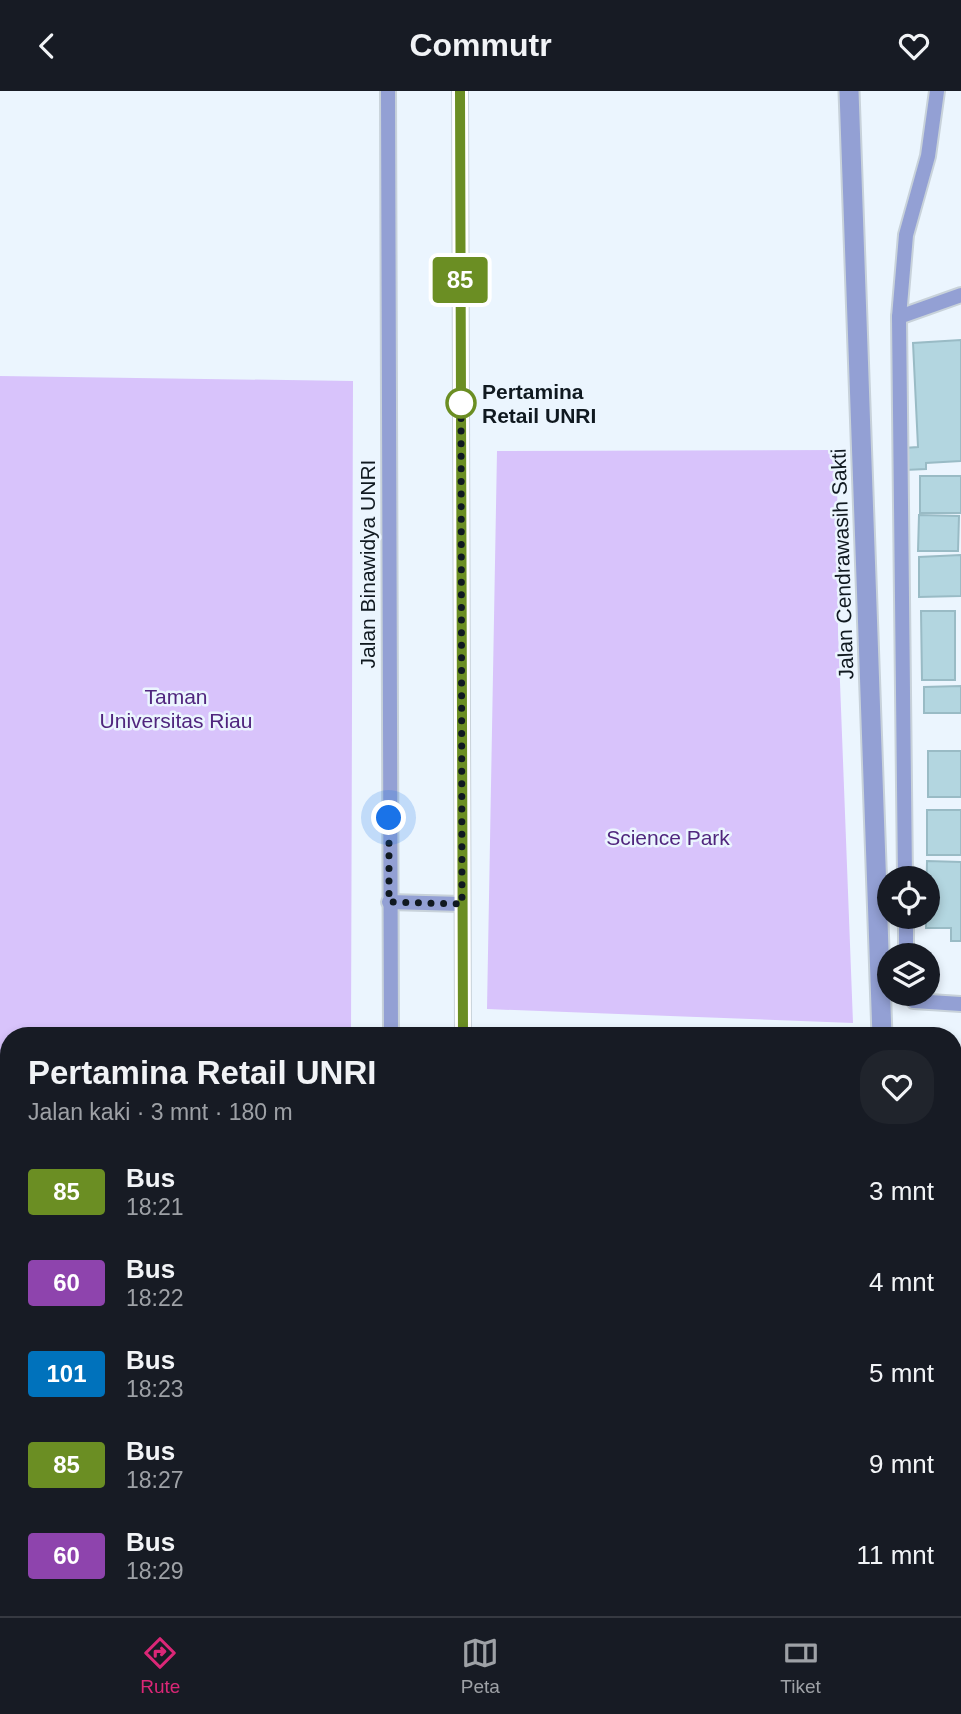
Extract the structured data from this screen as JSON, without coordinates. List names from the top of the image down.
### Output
{
  "streets": {
    "street": ["Jalan Cendrawasih Sakti"],
    "lane": ["Jalan Binawidya UNRI"]
  },
  "parks": ["Taman Universitas Riau", "Science Park"],
  "places": ["Pertamina Retail UNRI"],
  "lines": ["bus line 85"],
  "page": {
    "header": "Commutr",
    "on_map": "85",
    "heading": ["Pertamina Retail UNRI", "Jalan kaki · 3 mnt · 180 m"],
    "list": [
      {
        "mark": "85",
        "name": "Bus",
        "note": "18:21",
        "value": "3 mnt"
      },
      {
        "mark": "60",
        "name": "Bus",
        "note": "18:22",
        "value": "4 mnt"
      },
      {
        "mark": "101",
        "name": "Bus",
        "note": "18:23",
        "value": "5 mnt"
      },
      {
        "mark": "85",
        "name": "Bus",
        "note": "18:27",
        "value": "9 mnt"
      },
      {
        "mark": "60",
        "name": "Bus",
        "note": "18:29",
        "value": "11 mnt"
      }
    ],
    "tabs": ["Rute", "Peta", "Tiket"]
  }
}
